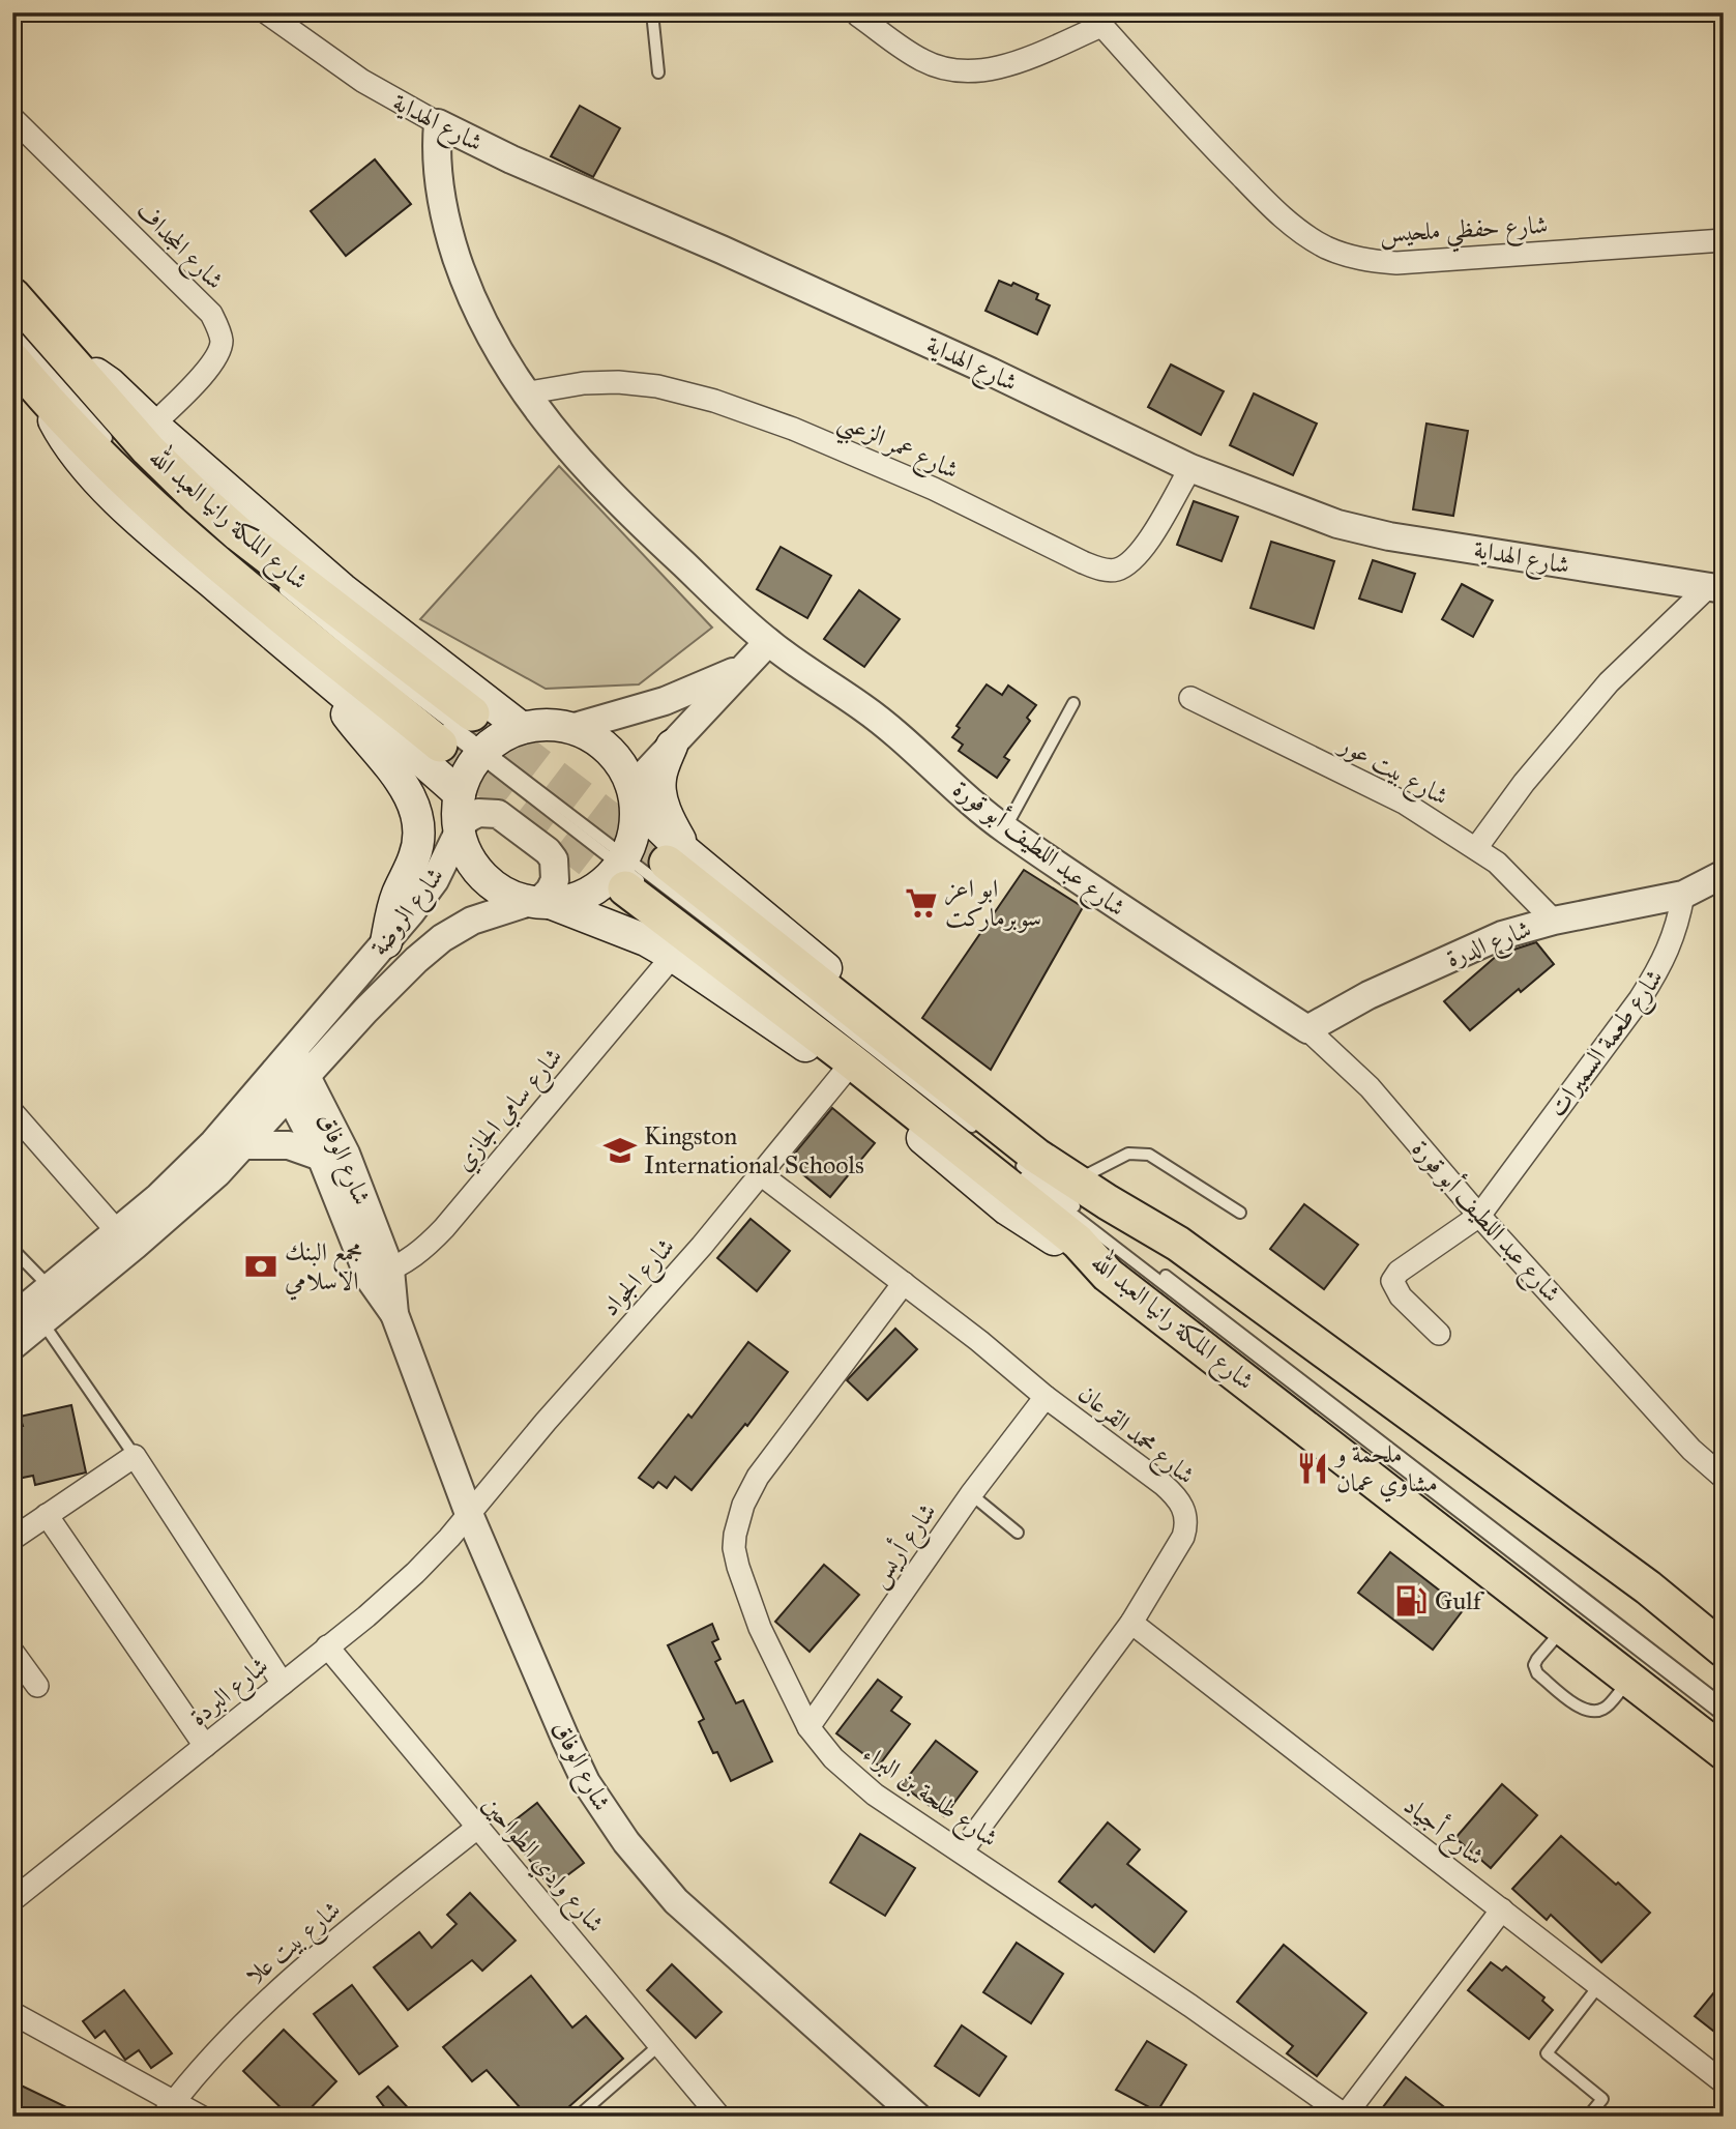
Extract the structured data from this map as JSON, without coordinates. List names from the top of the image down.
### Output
{
  "streets": {
    "main road": ["شارع الملكة رانيا العبد الله"],
    "street": [
      "شارع الهداية",
      "شارع حفظي ملحيس",
      "شارع المجداف",
      "شارع عمر الزعبي",
      "شارع بيت عور",
      "شارع عبد اللطيف أبو قورة",
      "شارع الروضة",
      "شارع الدرة",
      "شارع طعمة السميرات",
      "شارع سامي الجازي",
      "شارع الوفاق",
      "شارع الجواد",
      "شارع محمد القرعان",
      "شارع أريس",
      "شارع البردة",
      "شارع طلحة بن البراء",
      "شارع أجياد",
      "شارع وادي الطواحين",
      "شارع بيت علا"
    ]
  },
  "crossings": [
    ["شارع الهداية", "شارع عمر الزعبي"],
    ["شارع الهداية", "شارع عبد اللطيف أبو قورة"],
    ["شارع عمر الزعبي", "شارع عبد اللطيف أبو قورة"],
    ["شارع بيت عور", "شارع الدرة"],
    ["شارع عبد اللطيف أبو قورة", "شارع الدرة"],
    ["شارع عبد اللطيف أبو قورة", "شارع طعمة السميرات"],
    ["شارع الروضة", "شارع الوفاق"],
    ["شارع الدرة", "شارع طعمة السميرات"],
    ["شارع سامي الجازي", "شارع الوفاق"],
    ["شارع الوفاق", "شارع الجواد"],
    ["شارع الوفاق", "شارع البردة"],
    ["شارع الجواد", "شارع محمد القرعان"],
    ["شارع الجواد", "شارع البردة"],
    ["شارع محمد القرعان", "شارع أريس"],
    ["شارع محمد القرعان", "شارع طلحة بن البراء"],
    ["شارع محمد القرعان", "شارع أجياد"],
    ["شارع أريس", "شارع طلحة بن البراء"],
    ["شارع البردة", "شارع وادي الطواحين"],
    ["شارع وادي الطواحين", "شارع بيت علا"]
  ],
  "places": {
    "supermarket": ["ابو اعز سوبرماركت"],
    "school or university": ["Kingston International Schools"],
    "bank": ["مجمع البنك الاسلامي"],
    "restaurant": ["ملحمة و مشاوي عمان"],
    "fuel station": ["Gulf"]
  }
}
